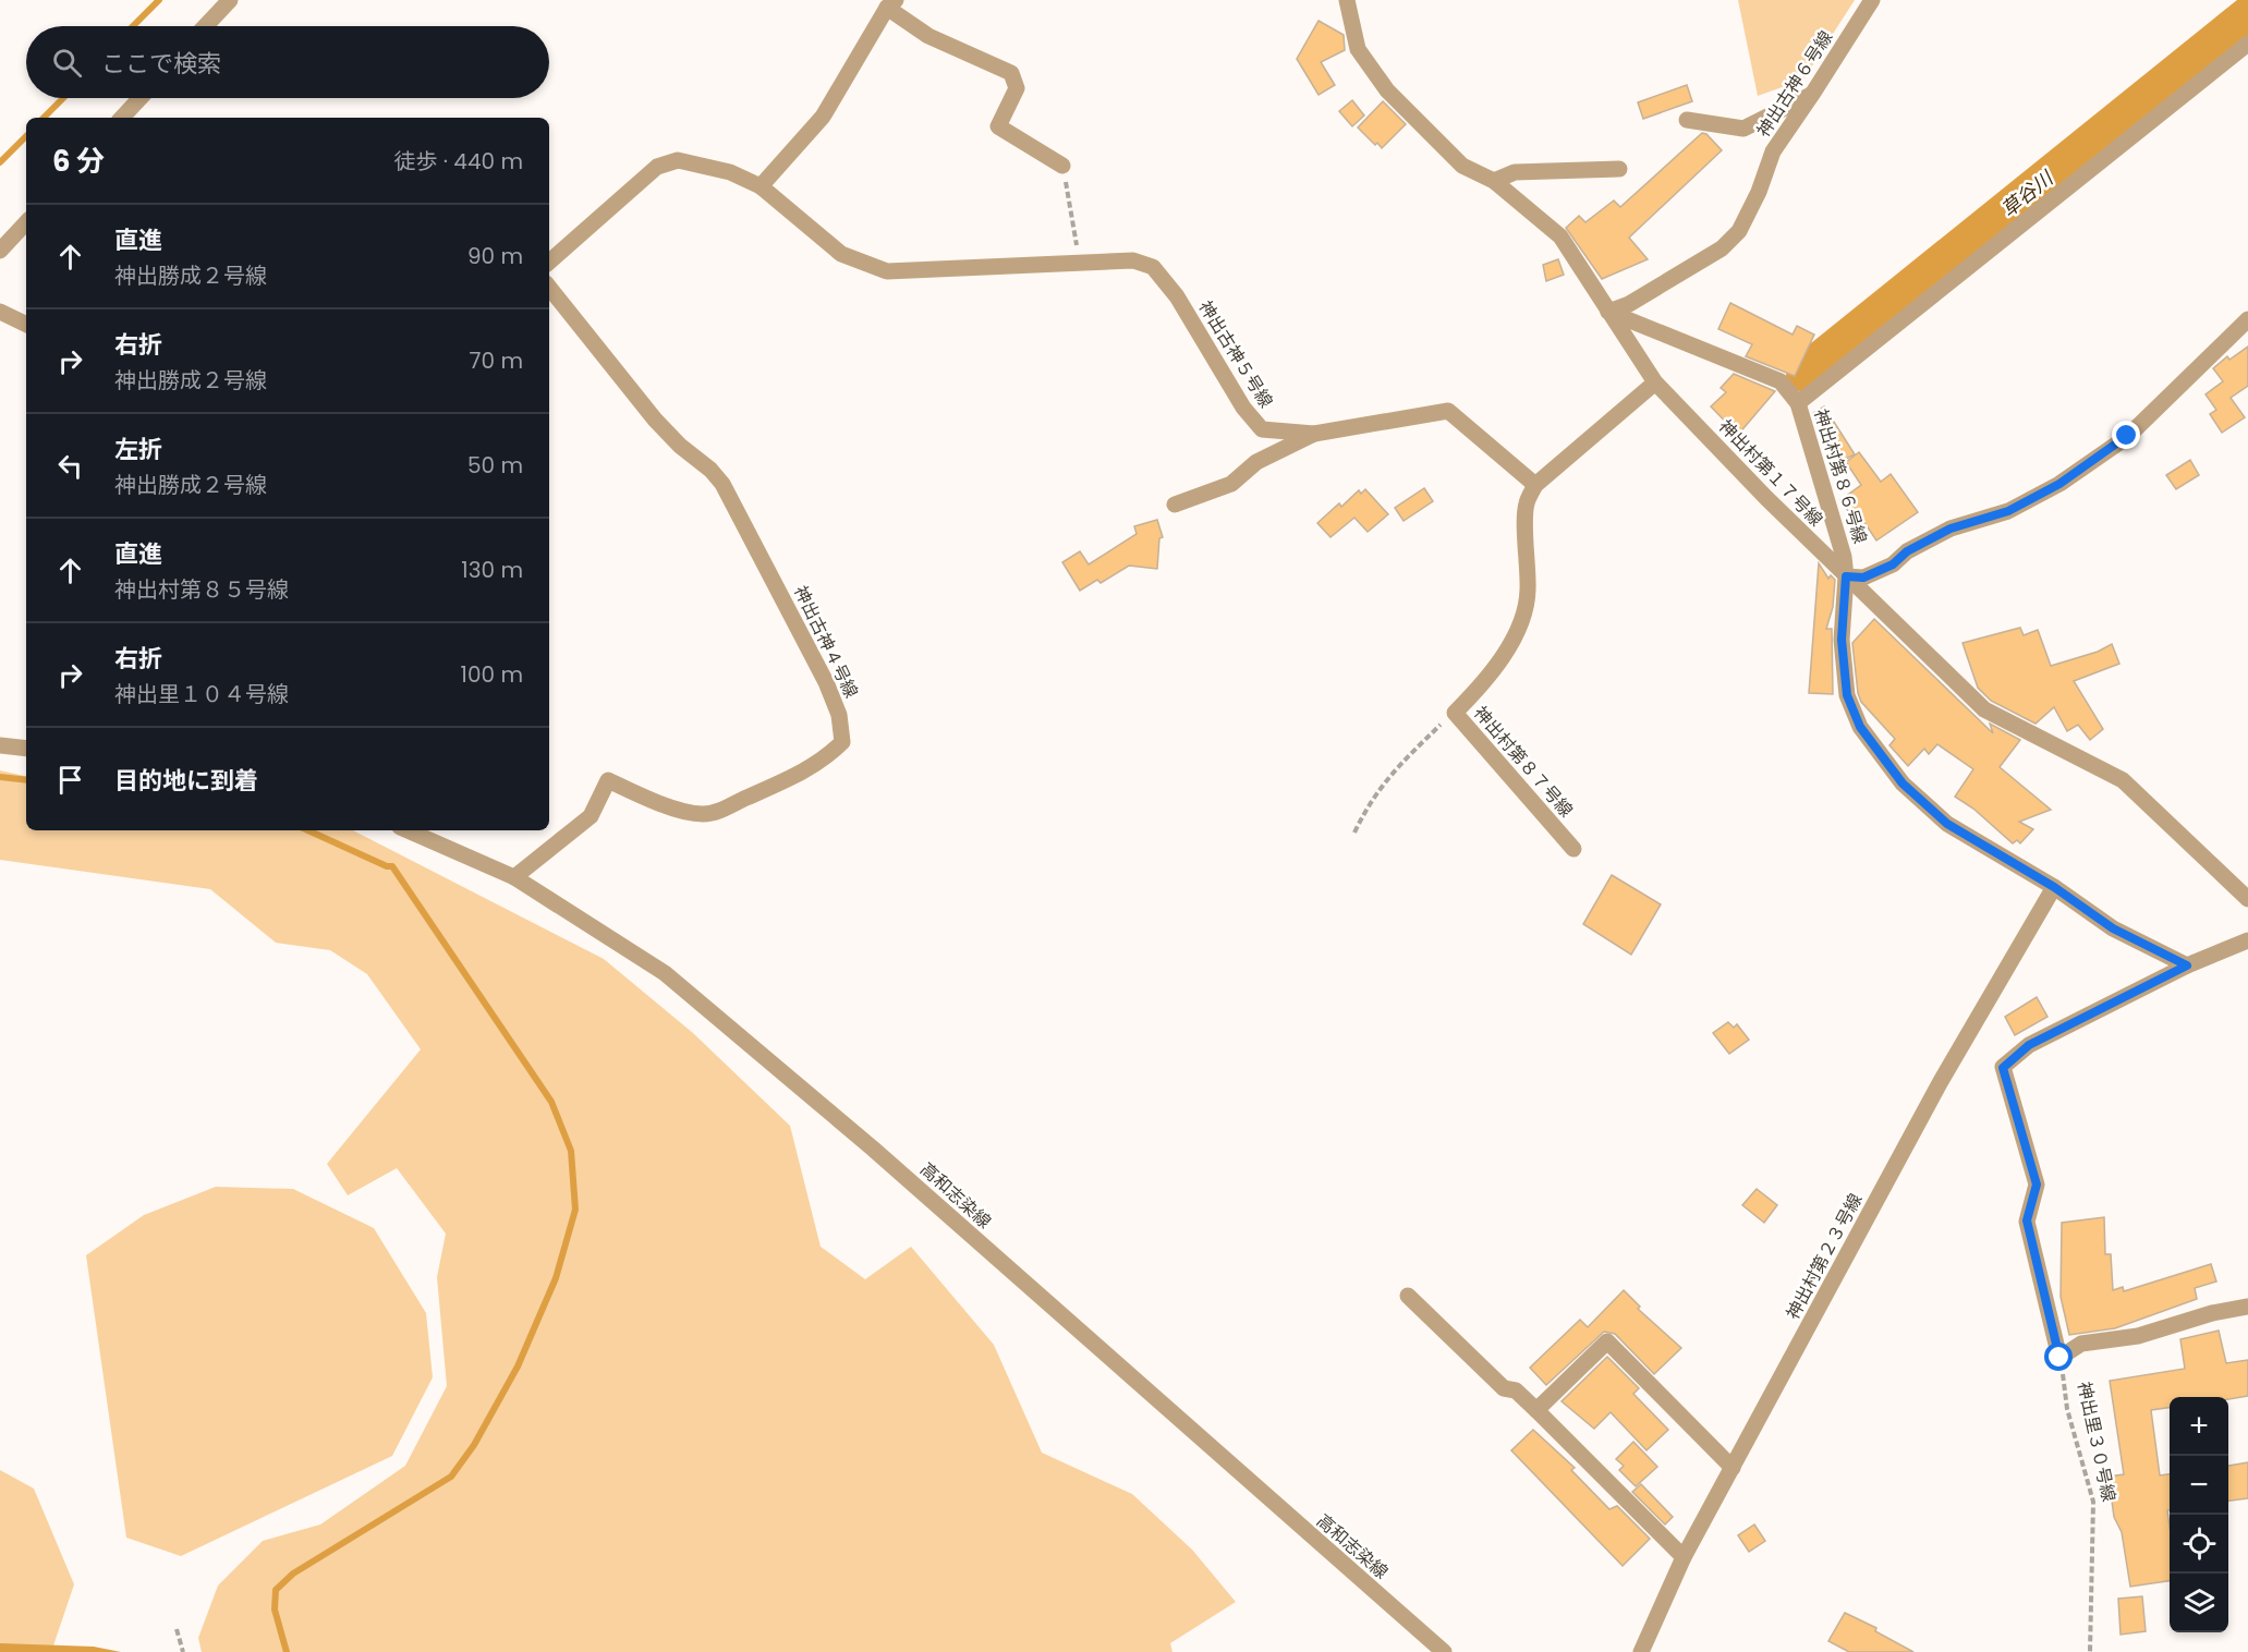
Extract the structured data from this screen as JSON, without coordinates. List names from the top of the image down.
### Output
{
  "streets": {
    "street": [
      "神出古神６号線",
      "神出古神５号線",
      "神出村第１７号線",
      "神出村第８６号線",
      "神出古神４号線",
      "神出村第８７号線",
      "高和志染線",
      "神出村第２３号線"
    ],
    "path": ["神出里３０号線"]
  },
  "crossings": [
    ["神出古神６号線", "神出村第１７号線"],
    ["神出古神６号線", "神出村第８６号線"],
    ["神出古神５号線", "神出村第８７号線"],
    ["神出村第１７号線", "神出村第８６号線"],
    ["神出村第８６号線", "神出村第２３号線"],
    ["神出古神４号線", "高和志染線"]
  ],
  "water": ["草谷川"],
  "page": {
    "search": "ここで検索",
    "heading": ["6 分", "徒歩 · 440 m"],
    "list": [
      ["直進", "神出勝成２号線", "90 m"],
      ["右折", "神出勝成２号線", "70 m"],
      ["左折", "神出勝成２号線", "50 m"],
      ["直進", "神出村第８５号線", "130 m"],
      ["右折", "神出里１０４号線", "100 m"],
      "目的地に到着"
    ],
    "map_buttons": ["+", "−"]
  }
}
